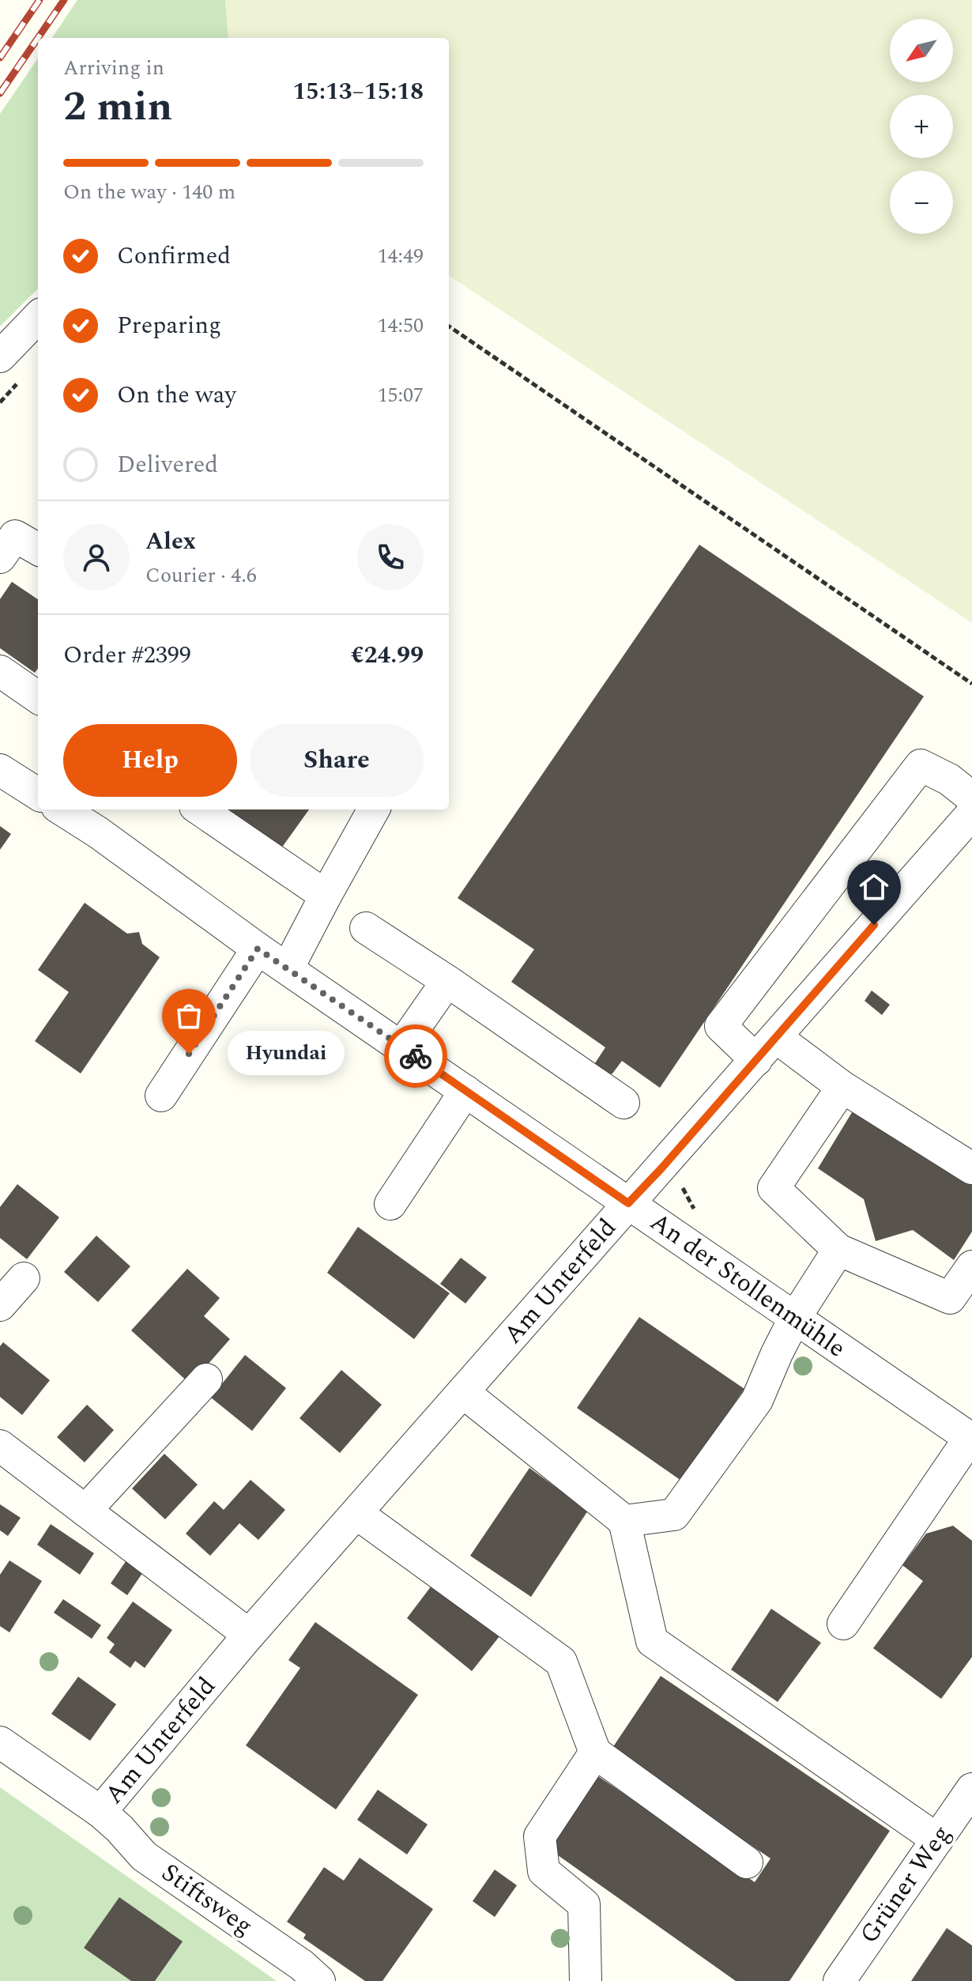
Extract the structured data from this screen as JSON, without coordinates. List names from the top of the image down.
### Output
{
  "streets": {
    "street": [
      "Am Unterfeld",
      "An der Stollenmühle",
      "Grüner Weg",
      "Stiftsweg"
    ]
  },
  "crossings": [
    ["Am Unterfeld", "An der Stollenmühle"],
    ["Am Unterfeld", "Stiftsweg"]
  ],
  "places": ["Hyundai"],
  "north": "bottom left",
  "page": {
    "map_buttons": ["+", "−"],
    "heading": ["2 min", "Arriving in", "15:13–15:18"],
    "panel": [
      "Alex",
      "Courier · 4.6",
      "Order #2399",
      "€24.99"
    ],
    "bar": "On the way · 140 m",
    "list": [
      ["Confirmed", "14:49"],
      ["Preparing", "14:50"],
      ["On the way", "15:07"],
      "Delivered"
    ],
    "buttons": ["Help", "Share"],
    "bubble": "Hyundai"
  }
}
